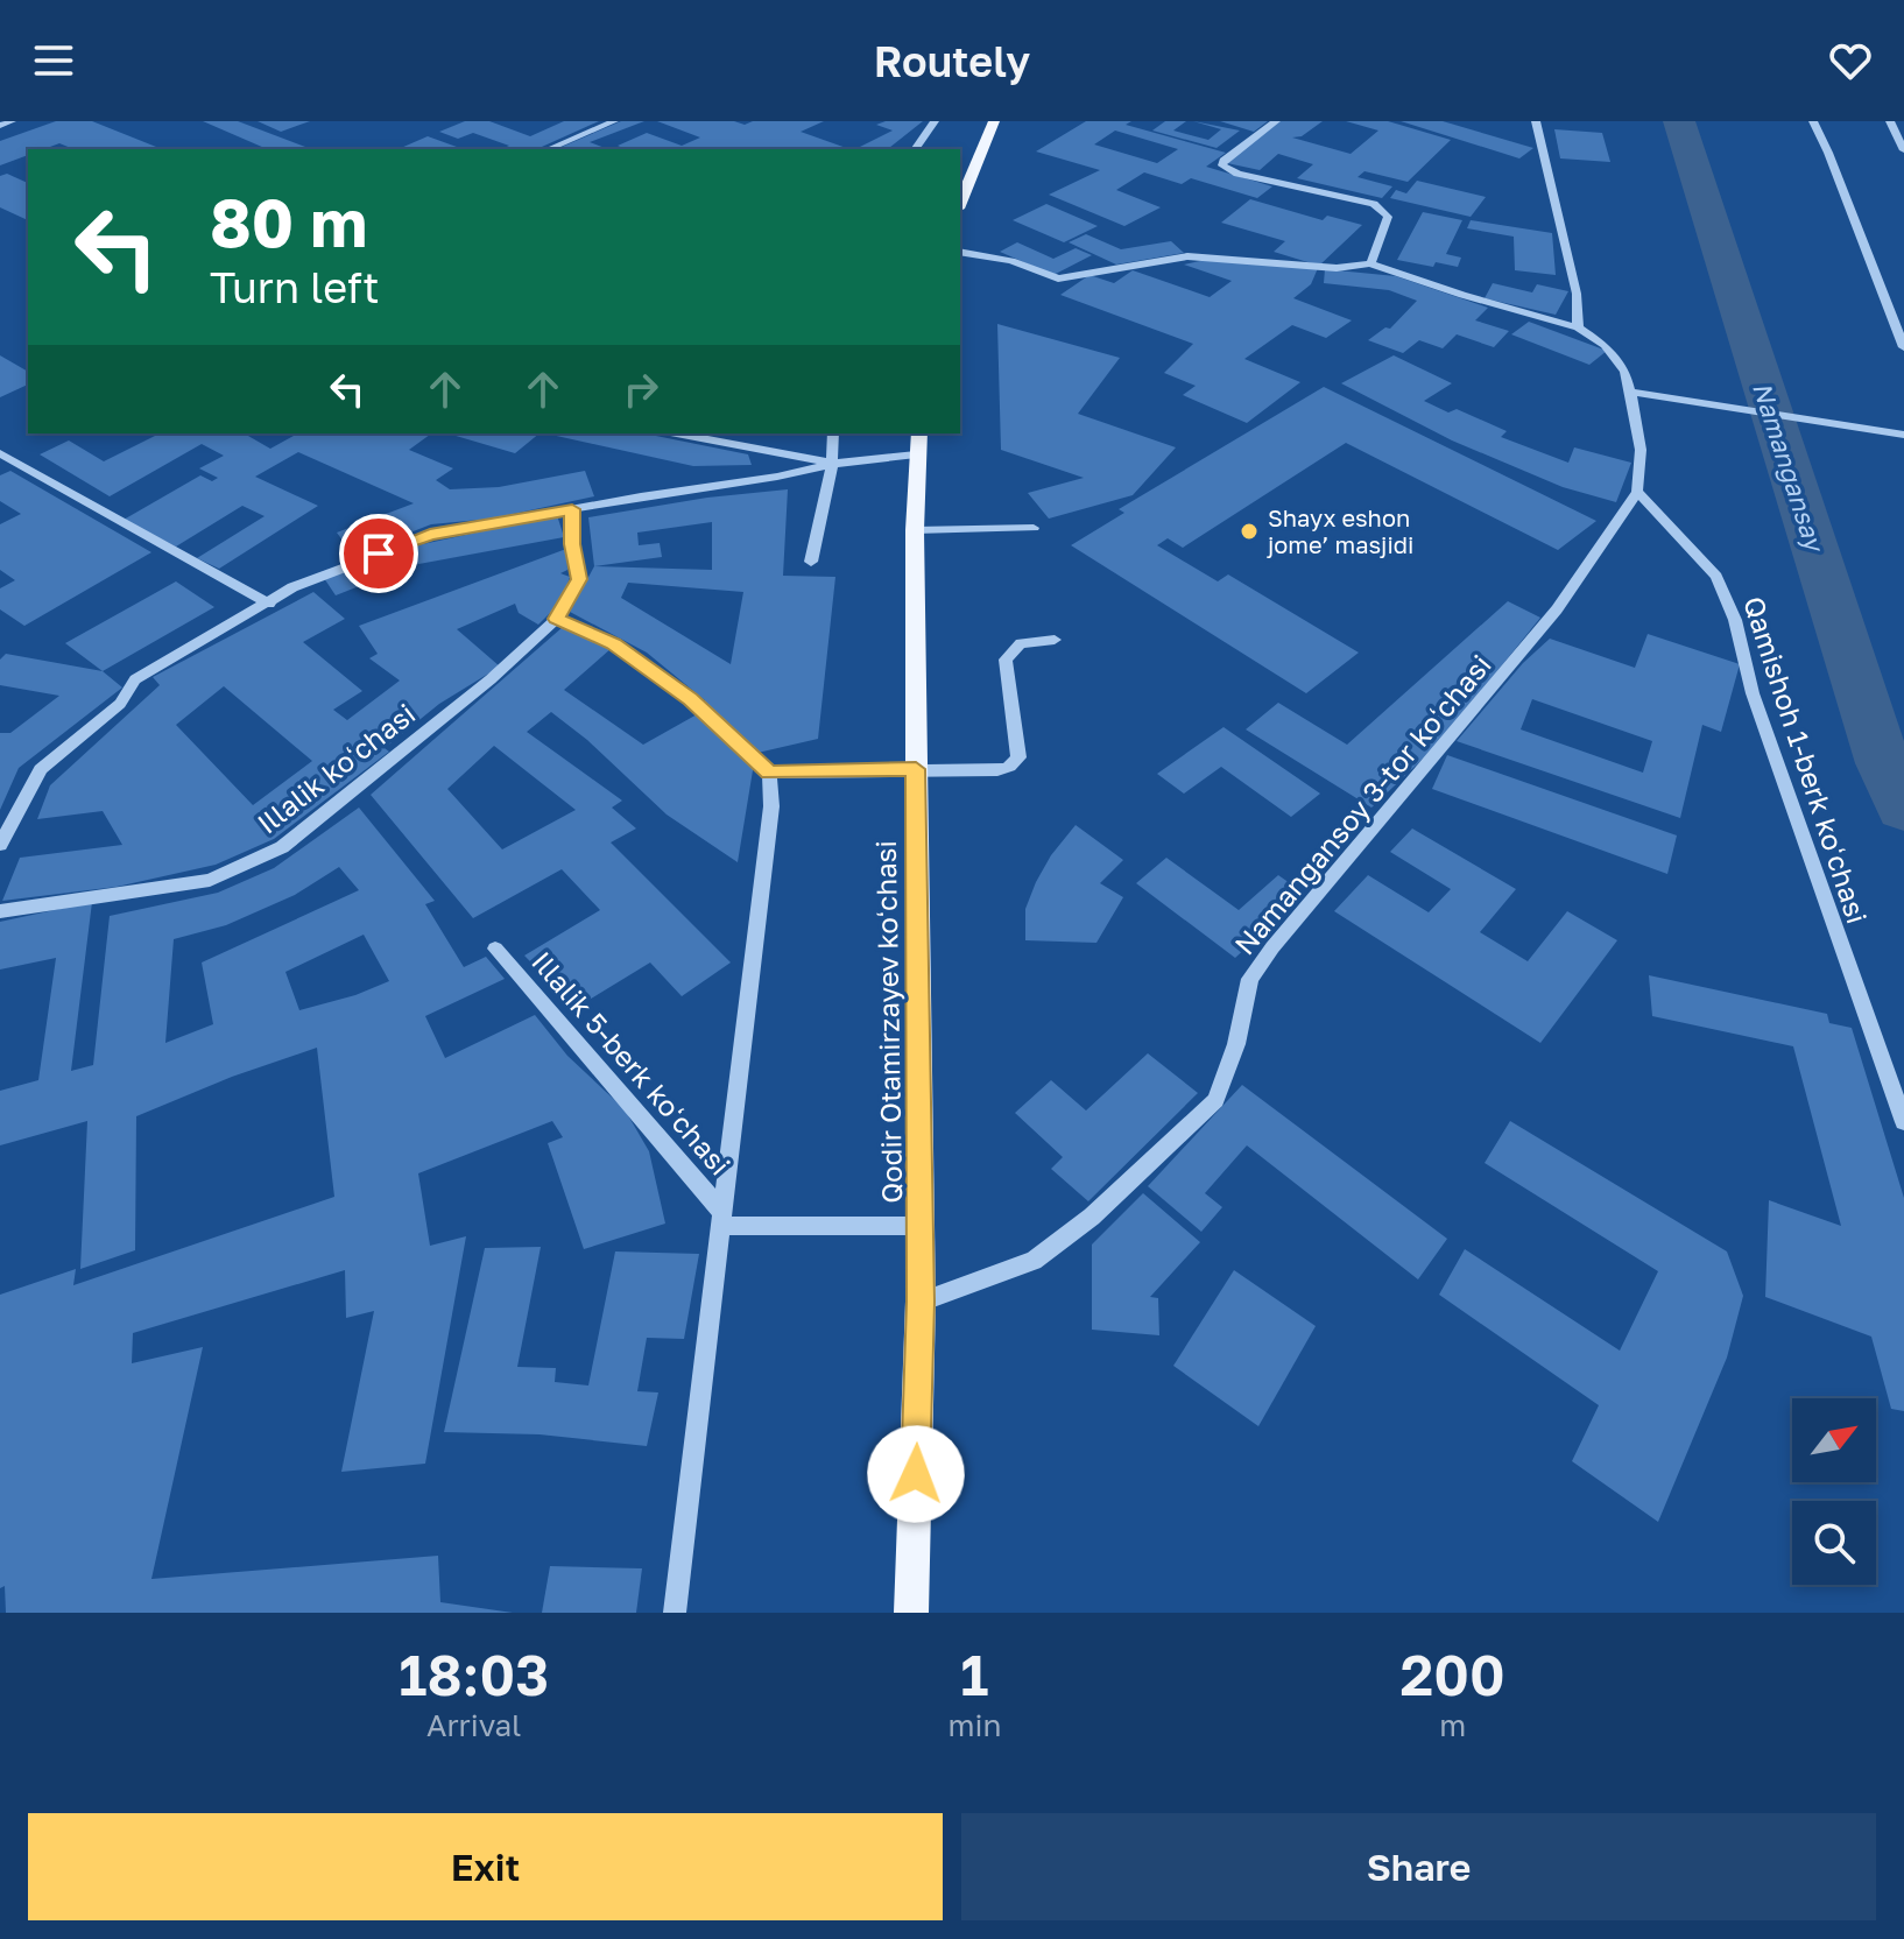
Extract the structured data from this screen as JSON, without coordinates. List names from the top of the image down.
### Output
{
  "streets": {
    "main road": ["Qodir Otamirzayev koʻchasi"],
    "street": [
      "Qamishoh 1-berk koʻchasi",
      "Illalik koʻchasi",
      "Namangansoy 3-tor koʻchasi",
      "Illalik 5-berk koʻchasi"
    ]
  },
  "crossings": [
    ["Qamishoh 1-berk koʻchasi", "Namangansoy 3-tor koʻchasi"],
    ["Namangansoy 3-tor koʻchasi", "Qodir Otamirzayev koʻchasi"]
  ],
  "water": ["Namangansay"],
  "places": ["Shayx eshon jome’ masjidi"],
  "north": "top right",
  "page": {
    "header": "Routely",
    "turn": ["80 m", "Turn left"],
    "eta": [
      "18:03",
      "Arrival",
      "1",
      "min",
      "200",
      "m"
    ],
    "buttons": ["Exit", "Share"]
  }
}
